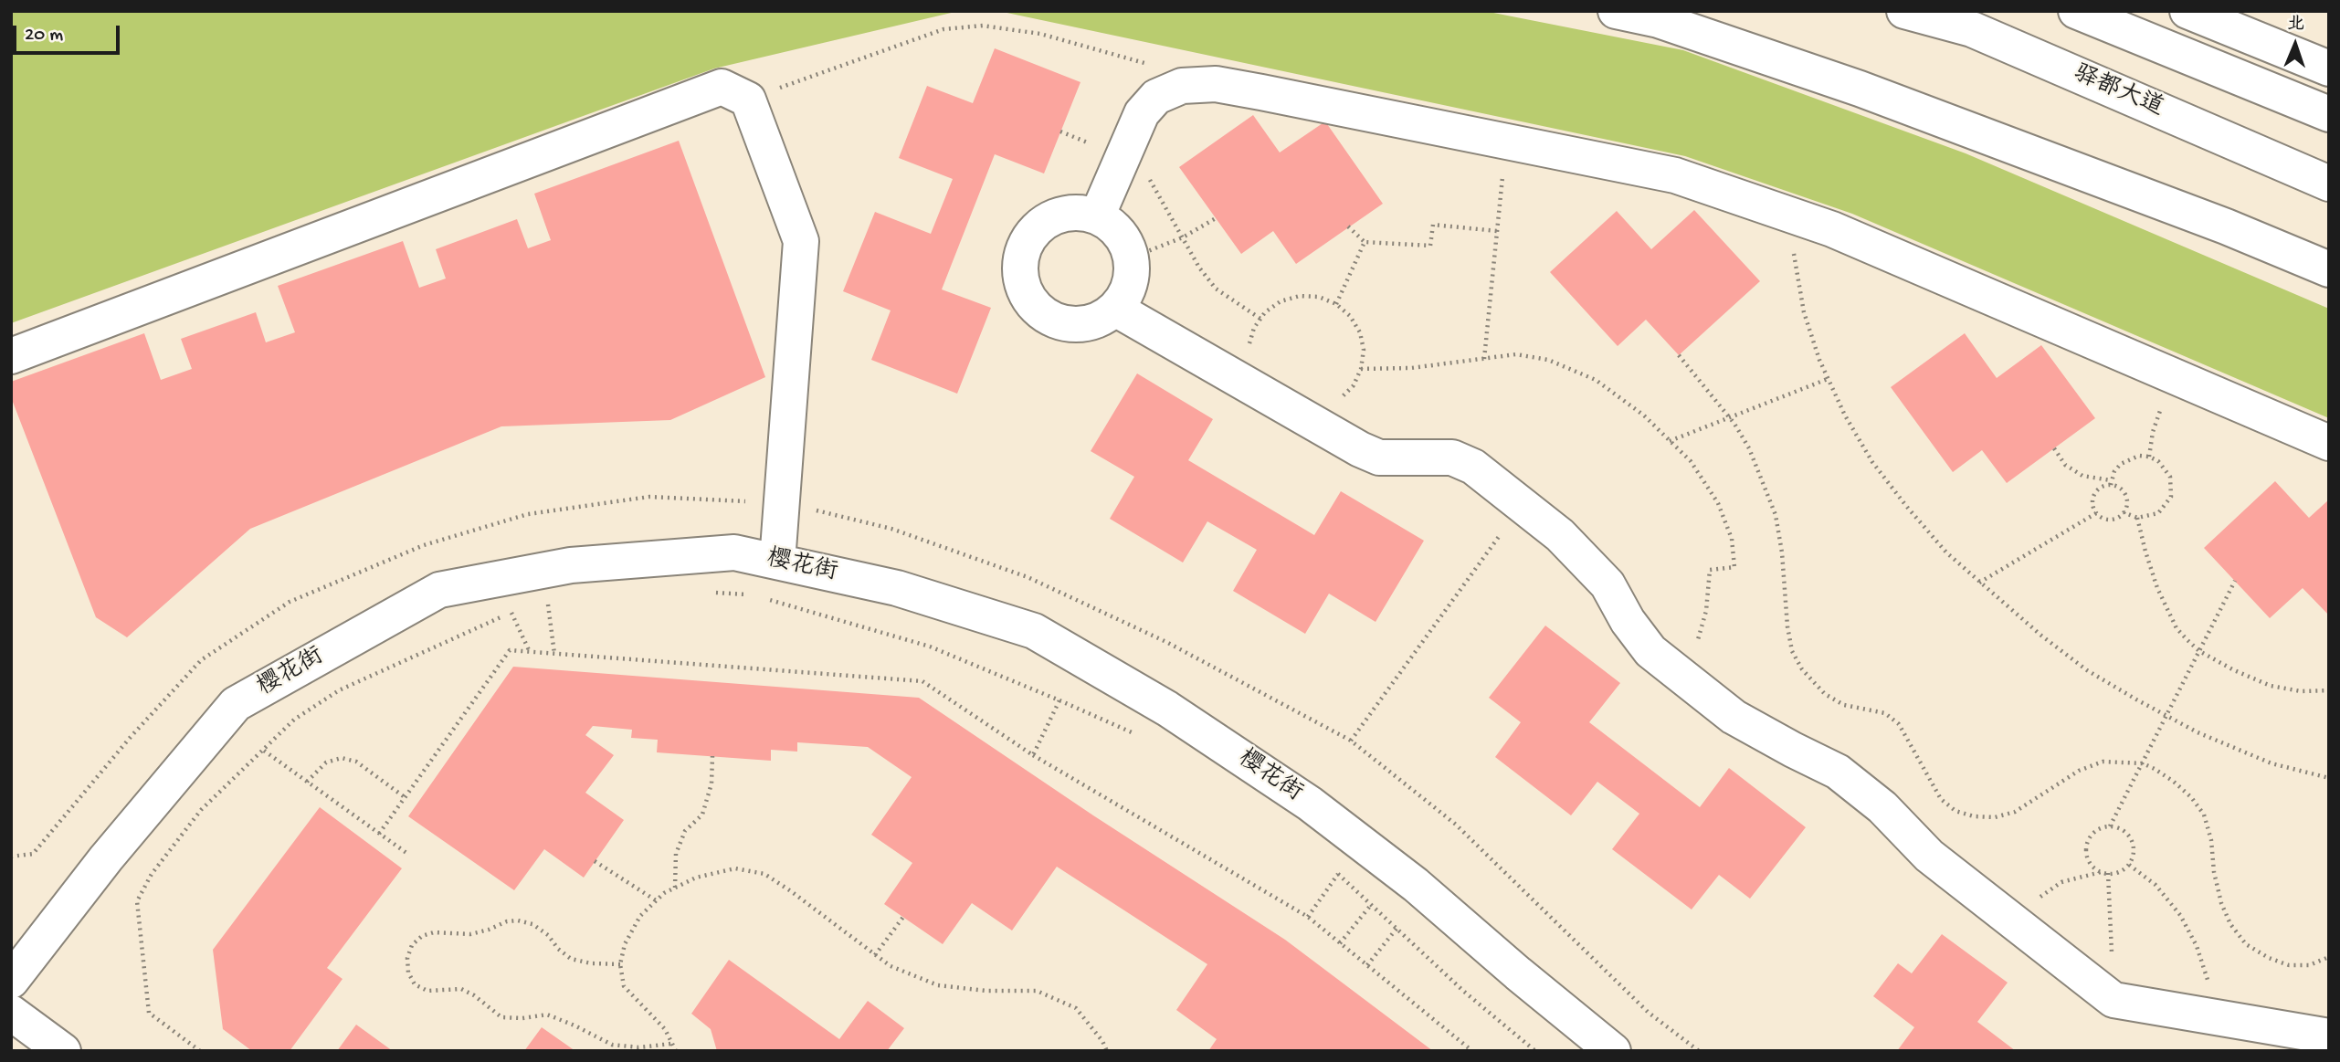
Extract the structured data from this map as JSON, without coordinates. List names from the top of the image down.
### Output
{
  "streets": {
    "street": ["驿都大道", "樱花街"]
  },
  "scale_bar": "20 m",
  "north": "top"
}
